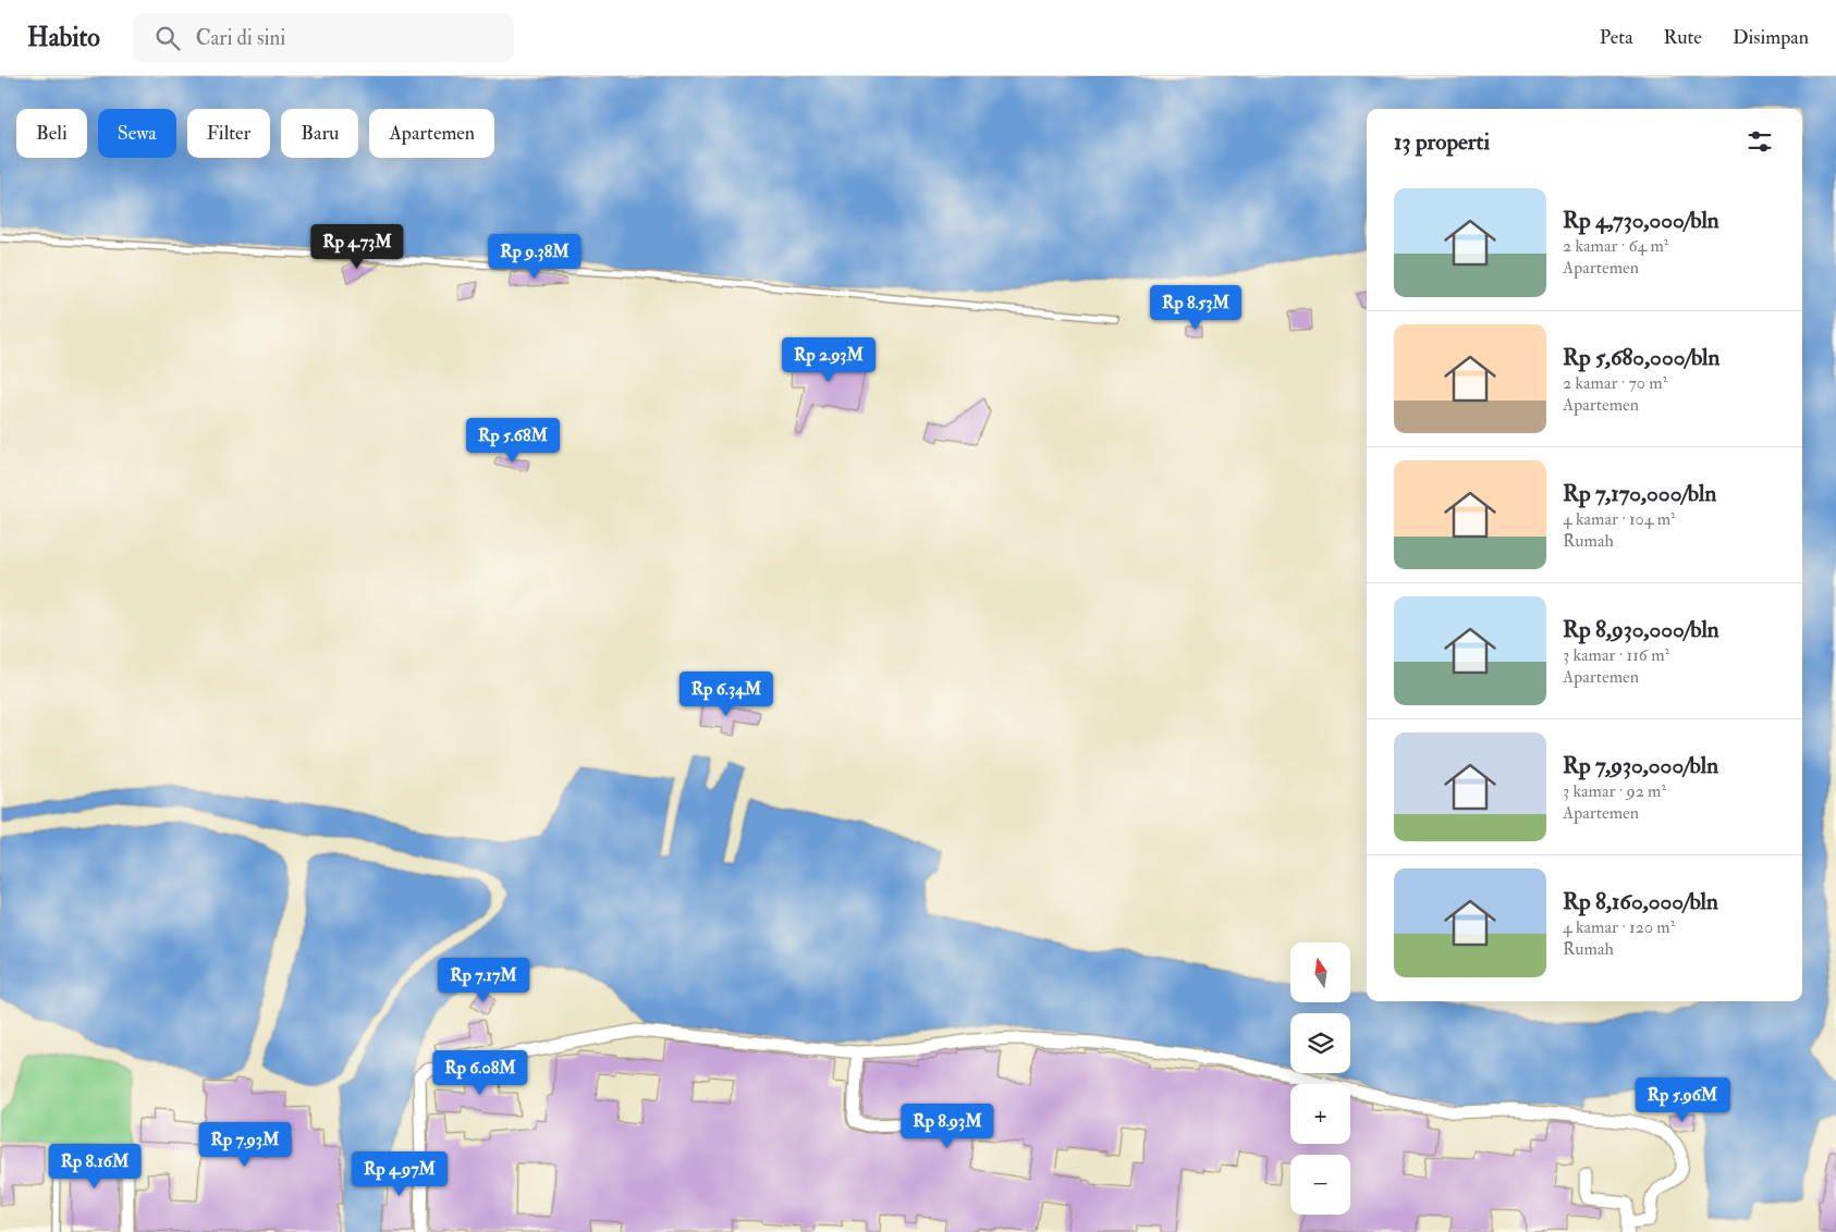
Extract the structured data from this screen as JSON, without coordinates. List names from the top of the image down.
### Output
{
  "north": "top",
  "page": {
    "header": "Habito",
    "search": "Cari di sini",
    "nav": ["Peta", "Rute", "Disimpan"],
    "chip": [
      "Beli",
      "Sewa",
      "Filter",
      "Baru",
      "Apartemen"
    ],
    "heading": "13 properti",
    "list": [
      {
        "name": "Rp 4,730,000/bln",
        "note": "2 kamar · 64 m² · Apartemen"
      },
      {
        "name": "Rp 5,680,000/bln",
        "note": "2 kamar · 70 m² · Apartemen"
      },
      {
        "name": "Rp 7,170,000/bln",
        "note": "4 kamar · 104 m² · Rumah"
      },
      {
        "name": "Rp 8,930,000/bln",
        "note": "3 kamar · 116 m² · Apartemen"
      },
      {
        "name": "Rp 7,930,000/bln",
        "note": "3 kamar · 92 m² · Apartemen"
      },
      {
        "name": "Rp 8,160,000/bln",
        "note": "4 kamar · 120 m² · Rumah"
      }
    ],
    "price": [
      "Rp 4.73M",
      "Rp 9.38M",
      "Rp 8.53M",
      "Rp 2.93M",
      "Rp 5.68M",
      "Rp 6.34M",
      "Rp 7.17M",
      "Rp 6.08M",
      "Rp 5.96M",
      "Rp 8.93M",
      "Rp 7.93M",
      "Rp 8.16M",
      "Rp 4.97M"
    ],
    "map_buttons": ["+", "−"]
  }
}
